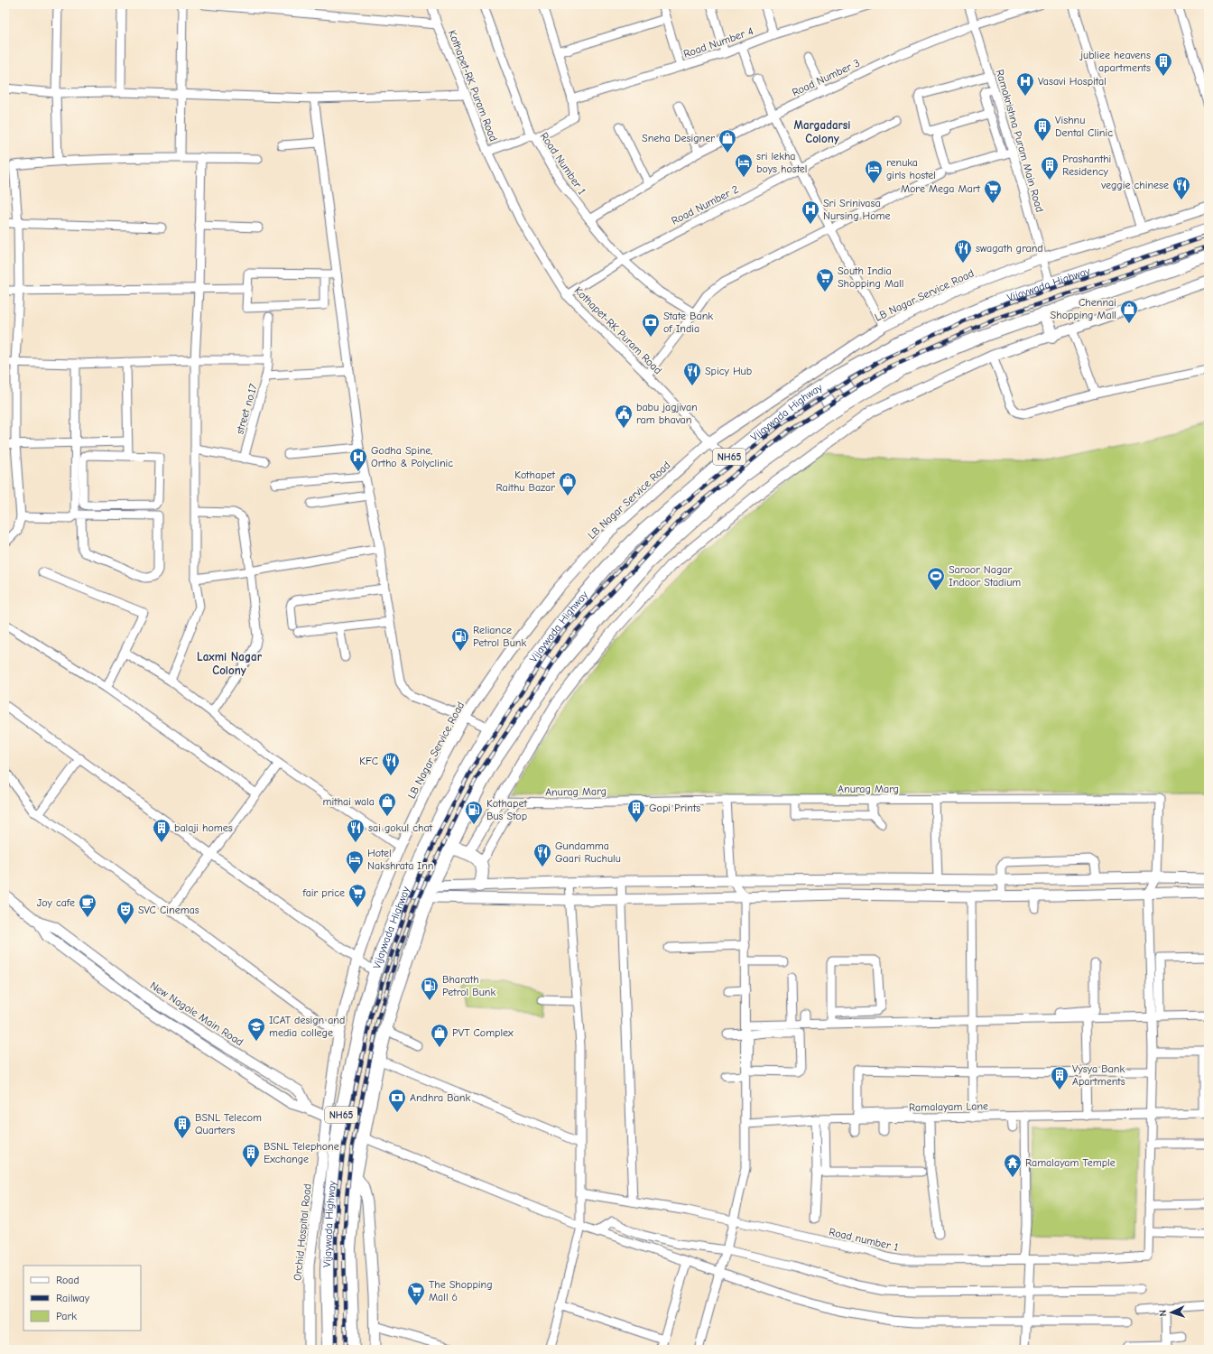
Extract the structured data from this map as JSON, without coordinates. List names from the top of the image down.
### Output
{
  "streets": {
    "highway": ["Vijaywada Highway", "NH65"],
    "street": [
      "Road Number 4",
      "Road Number 3",
      "Kothapet-RK Puram Road",
      "Ramakrishna Puram Main Road",
      "Road Number 1",
      "Road Number 2",
      "LB Nagar Service Road",
      "street no.17",
      "Anurag Marg",
      "New Nagole Main Road",
      "Ramalayam Lane",
      "Orchid Hospital Road",
      "Road number 1"
    ]
  },
  "crossings": [
    ["Road Number 3", "Ramakrishna Puram Main Road"],
    ["Road Number 3", "Road Number 1"],
    ["Kothapet-RK Puram Road", "Road Number 2"],
    ["Kothapet-RK Puram Road", "Vijaywada Highway"],
    ["Kothapet-RK Puram Road", "LB Nagar Service Road"],
    ["Ramakrishna Puram Main Road", "Vijaywada Highway"],
    ["Ramakrishna Puram Main Road", "LB Nagar Service Road"],
    ["Road Number 1", "Road Number 2"],
    ["LB Nagar Service Road", "Orchid Hospital Road"]
  ],
  "districts": ["Margadarsi Colony", "Laxmi Nagar Colony"],
  "places": {
    "building": [
      "jubliee heavens apartments",
      "Vishnu Dental Clinic",
      "Prashanthi Residency",
      "Gopi Prints",
      "balaji homes",
      "Vysya Bank Apartments",
      "BSNL Telecom Quarters",
      "BSNL Telephone Exchange"
    ],
    "hospital": ["Vasavi Hospital", "Sri Srinivasa Nursing Home", "Godha Spine, Ortho & Polyclinic"],
    "shop": [
      "Sneha Designer",
      "Chennai Shopping Mall",
      "Kothapet Raithu Bazar",
      "mithai wala",
      "PVT Complex"
    ],
    "hotel": ["sri lekha boys hostel", "renuka girls hostel", "Hotel Nakshrata Inn"],
    "restaurant": [
      "veggie chinese",
      "swagath grand",
      "Spicy Hub",
      "KFC",
      "sai gokul chat",
      "Gundamma Gaari Ruchulu"
    ],
    "supermarket": [
      "More Mega Mart",
      "South India Shopping Mall",
      "fair price",
      "The Shopping Mall 6"
    ],
    "bank": ["State Bank of India", "Andhra Bank"],
    "public building": ["babu jagjivan ram bhavan"],
    "sports": ["Saroor Nagar Indoor Stadium"],
    "fuel station": ["Reliance Petrol Bunk", "Kothapet Bus Stop", "Bharath Petrol Bunk"],
    "cafe": ["Joy cafe"],
    "theatre": ["SVC Cinemas"],
    "school or university": ["ICAT design and media college"],
    "temple": ["Ramalayam Temple"]
  },
  "legend": ["Road", "Railway", "Park"],
  "north": "left"
}
